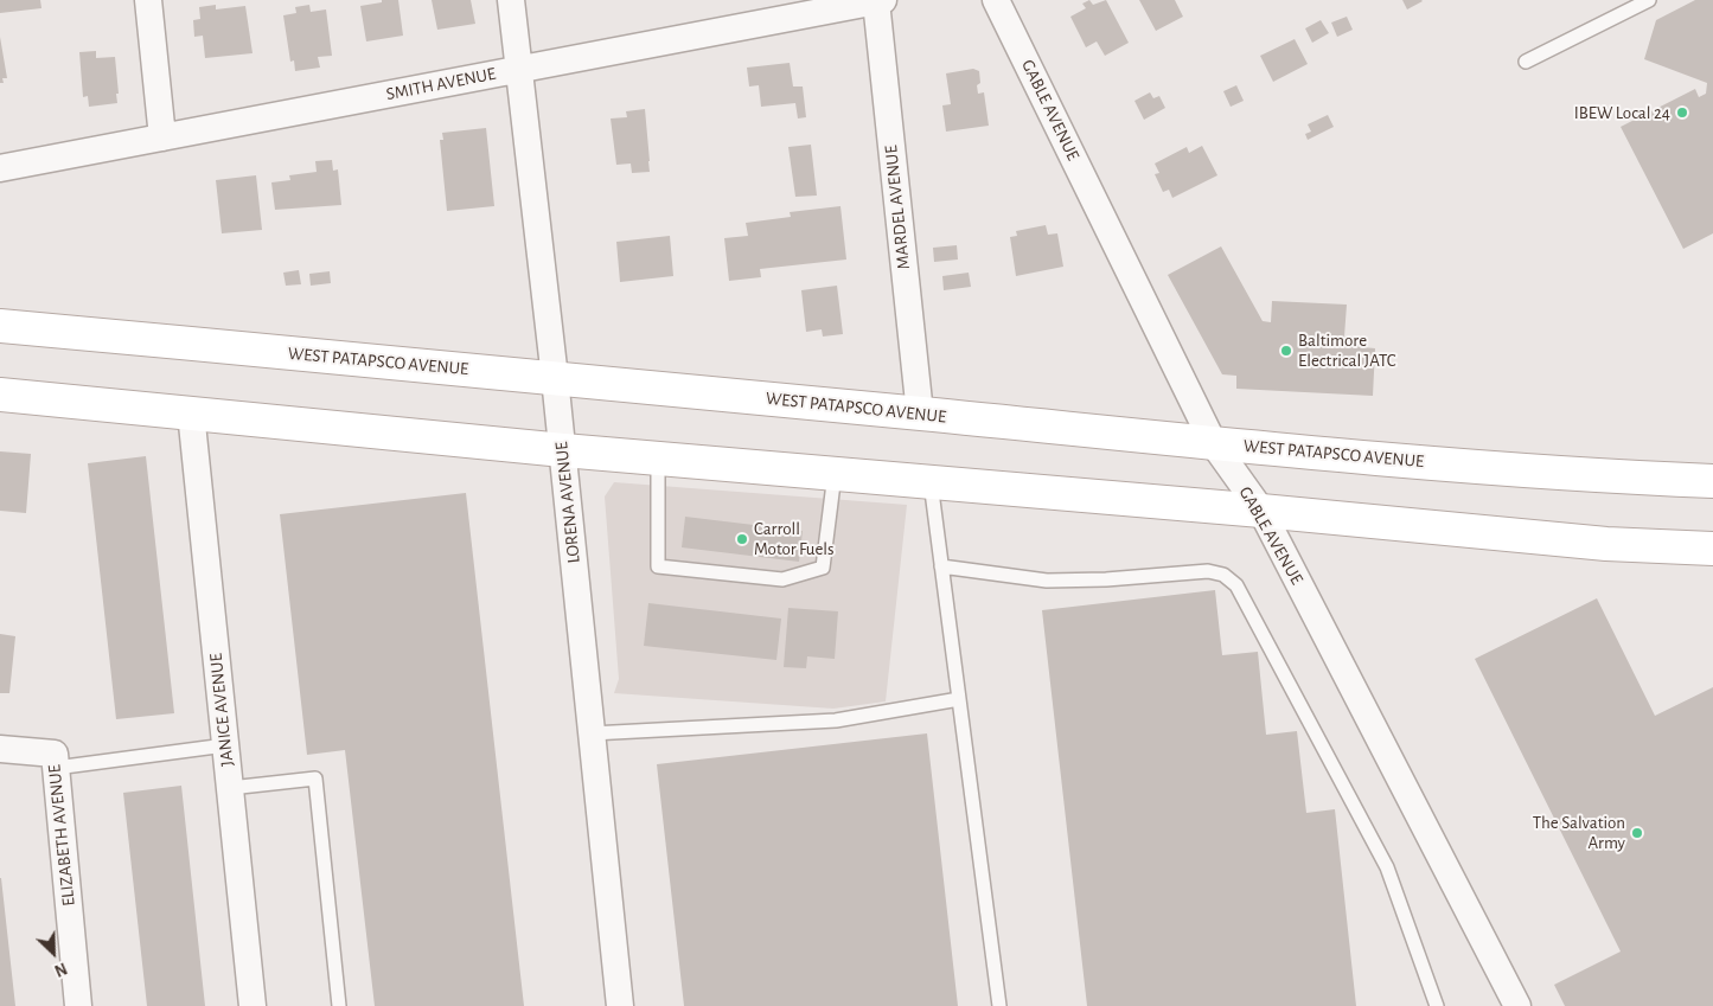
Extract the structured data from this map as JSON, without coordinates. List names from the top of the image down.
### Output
{
  "streets": {
    "main road": ["WEST PATAPSCO AVENUE"],
    "street": [
      "SMITH AVENUE",
      "GABLE AVENUE",
      "MARDEL AVENUE",
      "LORENA AVENUE",
      "JANICE AVENUE",
      "ELIZABETH AVENUE"
    ]
  },
  "crossings": [
    ["SMITH AVENUE", "MARDEL AVENUE"],
    ["SMITH AVENUE", "LORENA AVENUE"],
    ["GABLE AVENUE", "WEST PATAPSCO AVENUE"],
    ["MARDEL AVENUE", "WEST PATAPSCO AVENUE"],
    ["WEST PATAPSCO AVENUE", "LORENA AVENUE"]
  ],
  "places": [
    "IBEW Local 24",
    "Baltimore Electrical JATC",
    "Carroll Motor Fuels",
    "The Salvation Army"
  ],
  "north": "bottom right"
}
